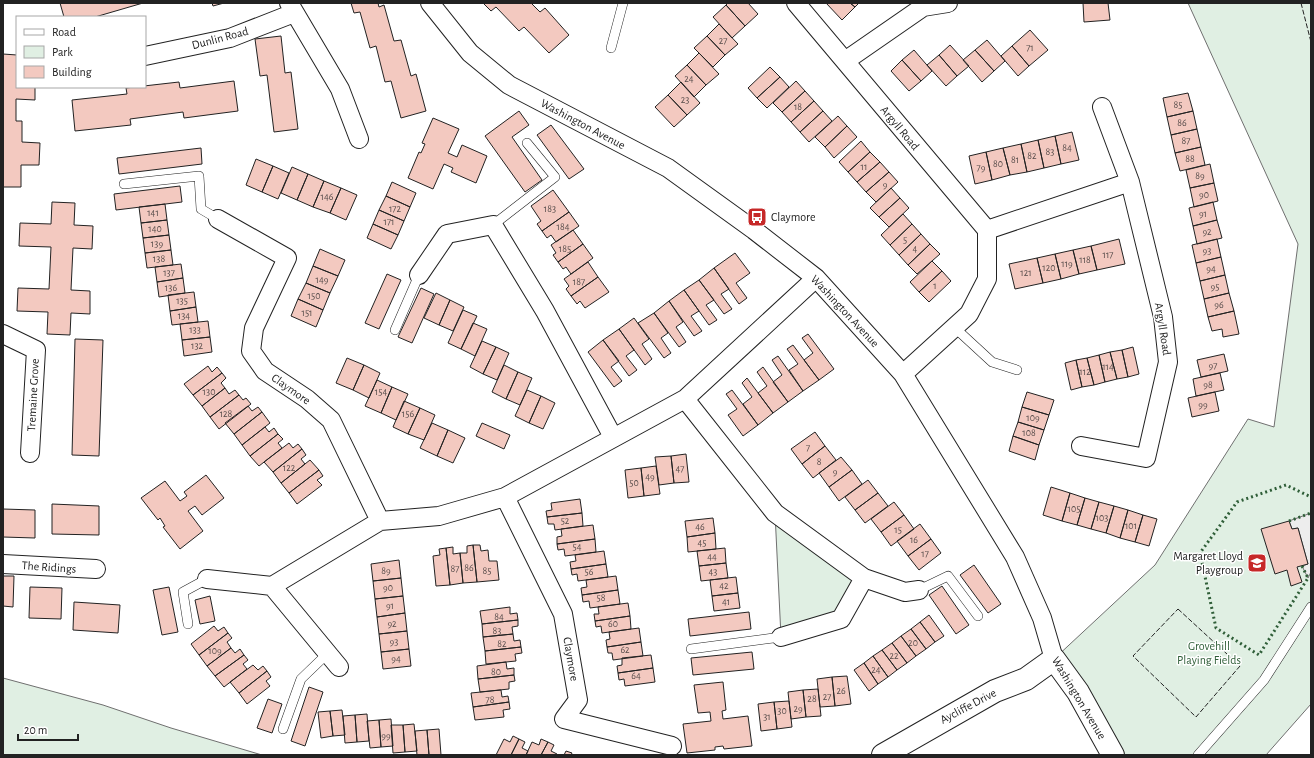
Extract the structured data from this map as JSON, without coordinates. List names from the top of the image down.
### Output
{
  "streets": {
    "street": [
      "Dunlin Road",
      "Washington Avenue",
      "Argyll Road",
      "Claymore",
      "Tremaine Grove",
      "The Ridings",
      "Aycliffe Drive"
    ]
  },
  "crossings": [
    ["Washington Avenue", "Aycliffe Drive"]
  ],
  "parks": ["Grovehill Playing Fields"],
  "places": {
    "bus stop": ["Claymore"],
    "school or university": ["Margaret Lloyd Playgroup"]
  },
  "house_numbers": [
    "27",
    "71",
    "24",
    "23",
    "85",
    "18",
    "86",
    "87",
    "84",
    "83",
    "82",
    "88",
    "81",
    "80",
    "11",
    "79",
    "89",
    "9",
    "90",
    "146",
    "172",
    "183",
    "141",
    "91",
    "171",
    "184",
    "140",
    "92",
    "5",
    "139",
    "185",
    "4",
    "93",
    "117",
    "138",
    "118",
    "119",
    "120",
    "94",
    "137",
    "121",
    "149",
    "187",
    "1",
    "95",
    "136",
    "150",
    "135",
    "96",
    "151",
    "134",
    "133",
    "132",
    "97",
    "114",
    "112",
    "98",
    "130",
    "154",
    "99",
    "128",
    "156",
    "109",
    "108",
    "7",
    "8",
    "122",
    "47",
    "9",
    "49",
    "50",
    "105",
    "103",
    "52",
    "101",
    "46",
    "15",
    "16",
    "45",
    "54",
    "17",
    "44",
    "86",
    "87",
    "89",
    "85",
    "56",
    "43",
    "42",
    "90",
    "58",
    "41",
    "91",
    "84",
    "92",
    "60",
    "83",
    "93",
    "20",
    "82",
    "62",
    "109",
    "22",
    "94",
    "24",
    "80",
    "64",
    "26",
    "27",
    "28",
    "78",
    "29",
    "30",
    "31",
    "99"
  ],
  "legend": ["Road", "Park", "Building"],
  "scale_bar": "20 m"
}
